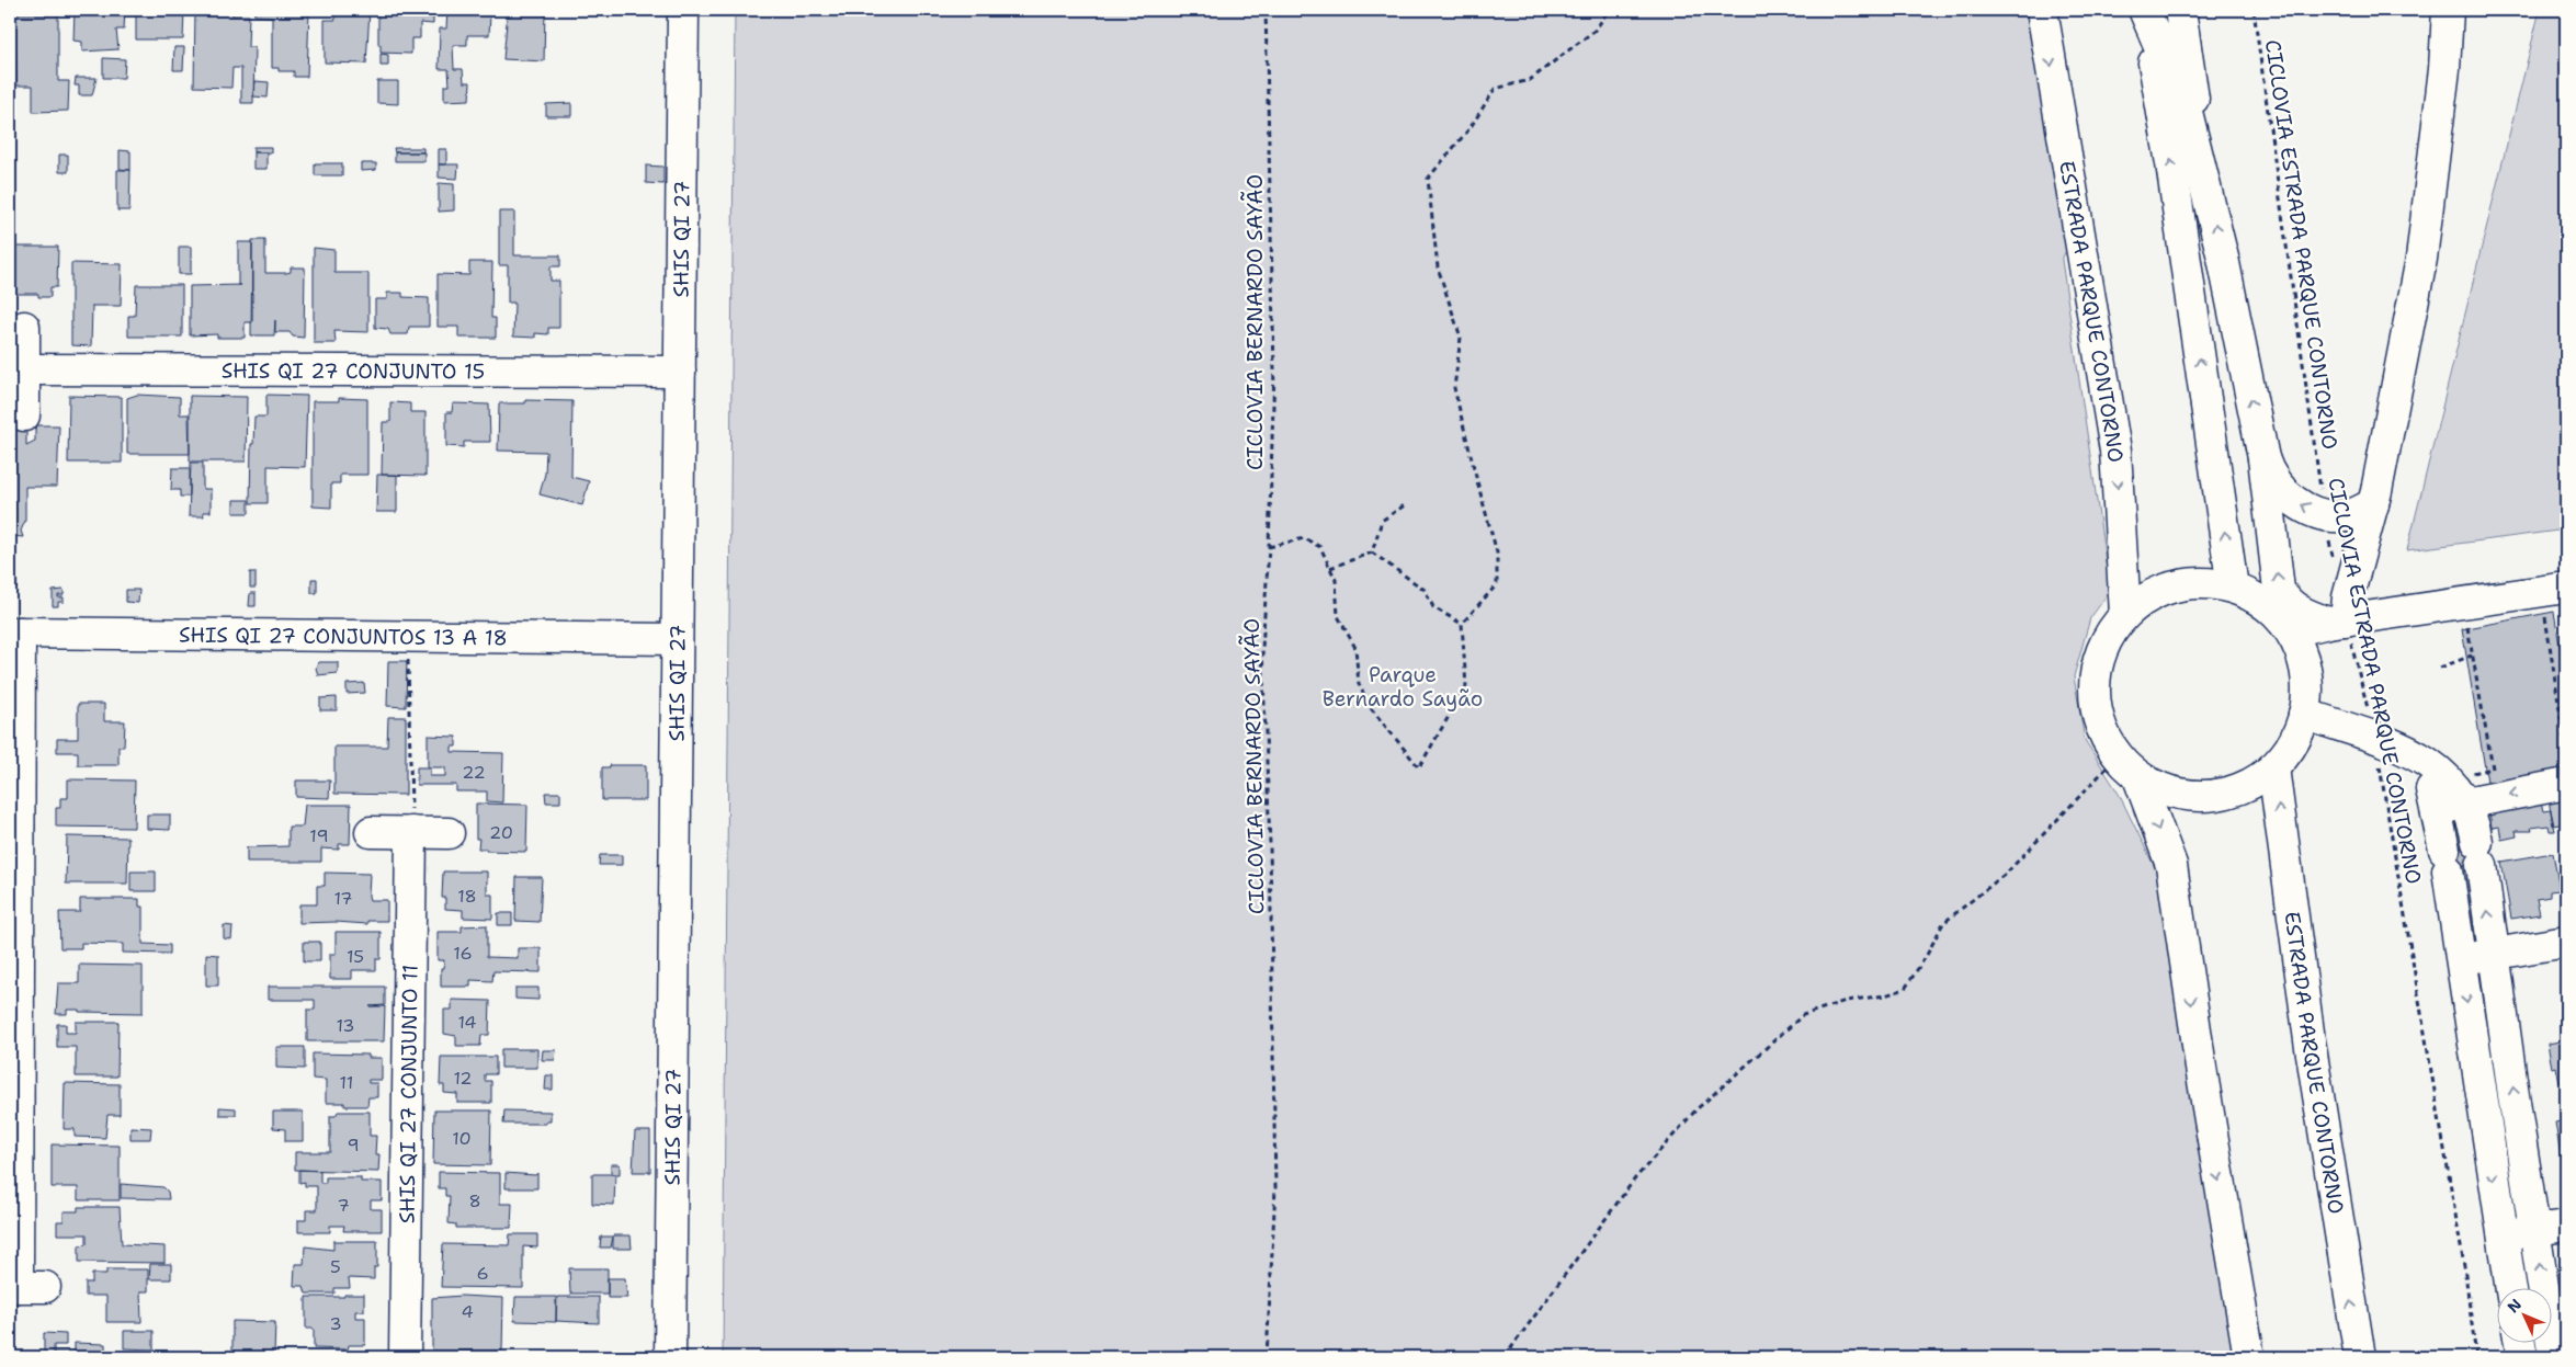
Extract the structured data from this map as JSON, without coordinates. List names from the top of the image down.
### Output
{
  "streets": {
    "street": [
      "SHIS QI 27",
      "ESTRADA PARQUE CONTORNO",
      "SHIS QI 27 CONJUNTO 15",
      "SHIS QI 27 CONJUNTOS 13 A 18",
      "SHIS QI 27 CONJUNTO 11"
    ],
    "path": ["CICLOVIA ESTRADA PARQUE CONTORNO", "CICLOVIA BERNARDO SAYÃO"]
  },
  "crossings": [
    ["SHIS QI 27", "SHIS QI 27 CONJUNTO 15"],
    ["SHIS QI 27", "SHIS QI 27 CONJUNTOS 13 A 18"]
  ],
  "parks": ["Parque Bernardo Sayão"],
  "house_numbers": [
    "22",
    "20",
    "19",
    "18",
    "17",
    "16",
    "15",
    "14",
    "13",
    "12",
    "11",
    "10",
    "9",
    "8",
    "7",
    "5",
    "6",
    "4",
    "3"
  ],
  "north": "top left"
}
